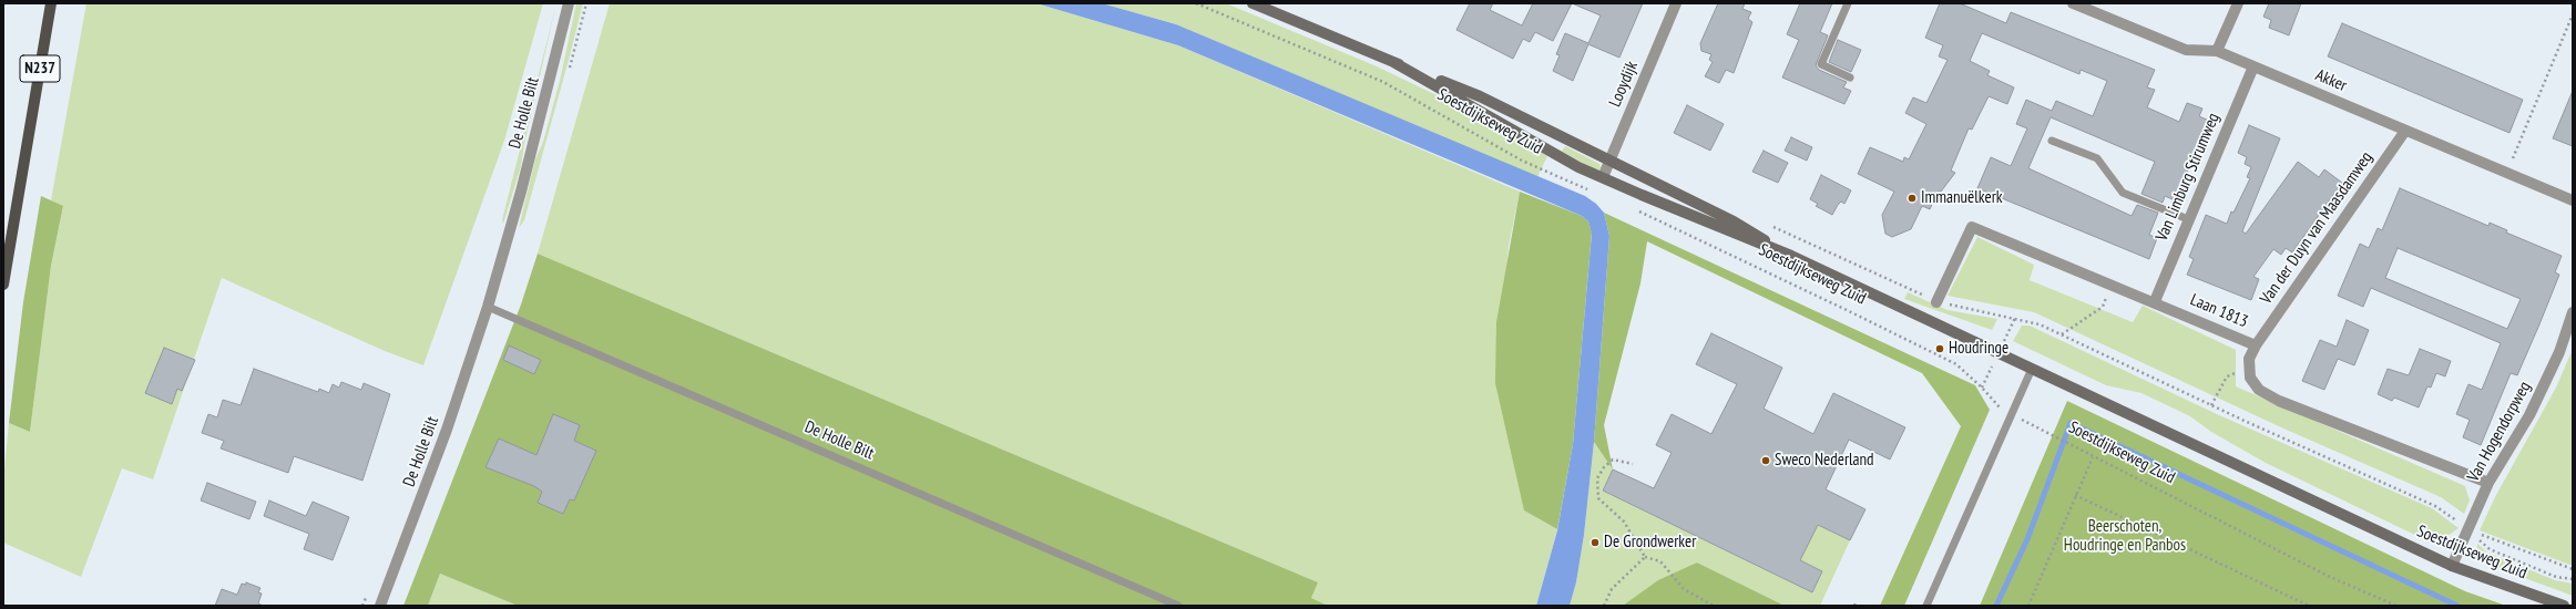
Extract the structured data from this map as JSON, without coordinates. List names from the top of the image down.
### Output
{
  "streets": {
    "main road": ["N237", "Soestdijkseweg Zuid"],
    "street": [
      "Akker",
      "Looydijk",
      "De Holle Bilt",
      "Van Limburg Stirumweg",
      "Van der Duyn van Maasdamweg",
      "Laan 1813",
      "Van Hogendorpweg"
    ]
  },
  "crossings": [
    ["Akker", "Van Limburg Stirumweg"],
    ["Akker", "Van der Duyn van Maasdamweg"],
    ["Looydijk", "Soestdijkseweg Zuid"],
    ["Soestdijkseweg Zuid", "Laan 1813"],
    ["Soestdijkseweg Zuid", "Van Hogendorpweg"],
    ["Van Limburg Stirumweg", "Laan 1813"],
    ["Van der Duyn van Maasdamweg", "Laan 1813"]
  ],
  "parks": ["Beerschoten, Houdringe en Panbos"],
  "places": [
    "Immanuëlkerk",
    "Houdringe",
    "Sweco Nederland",
    "De Grondwerker"
  ]
}
